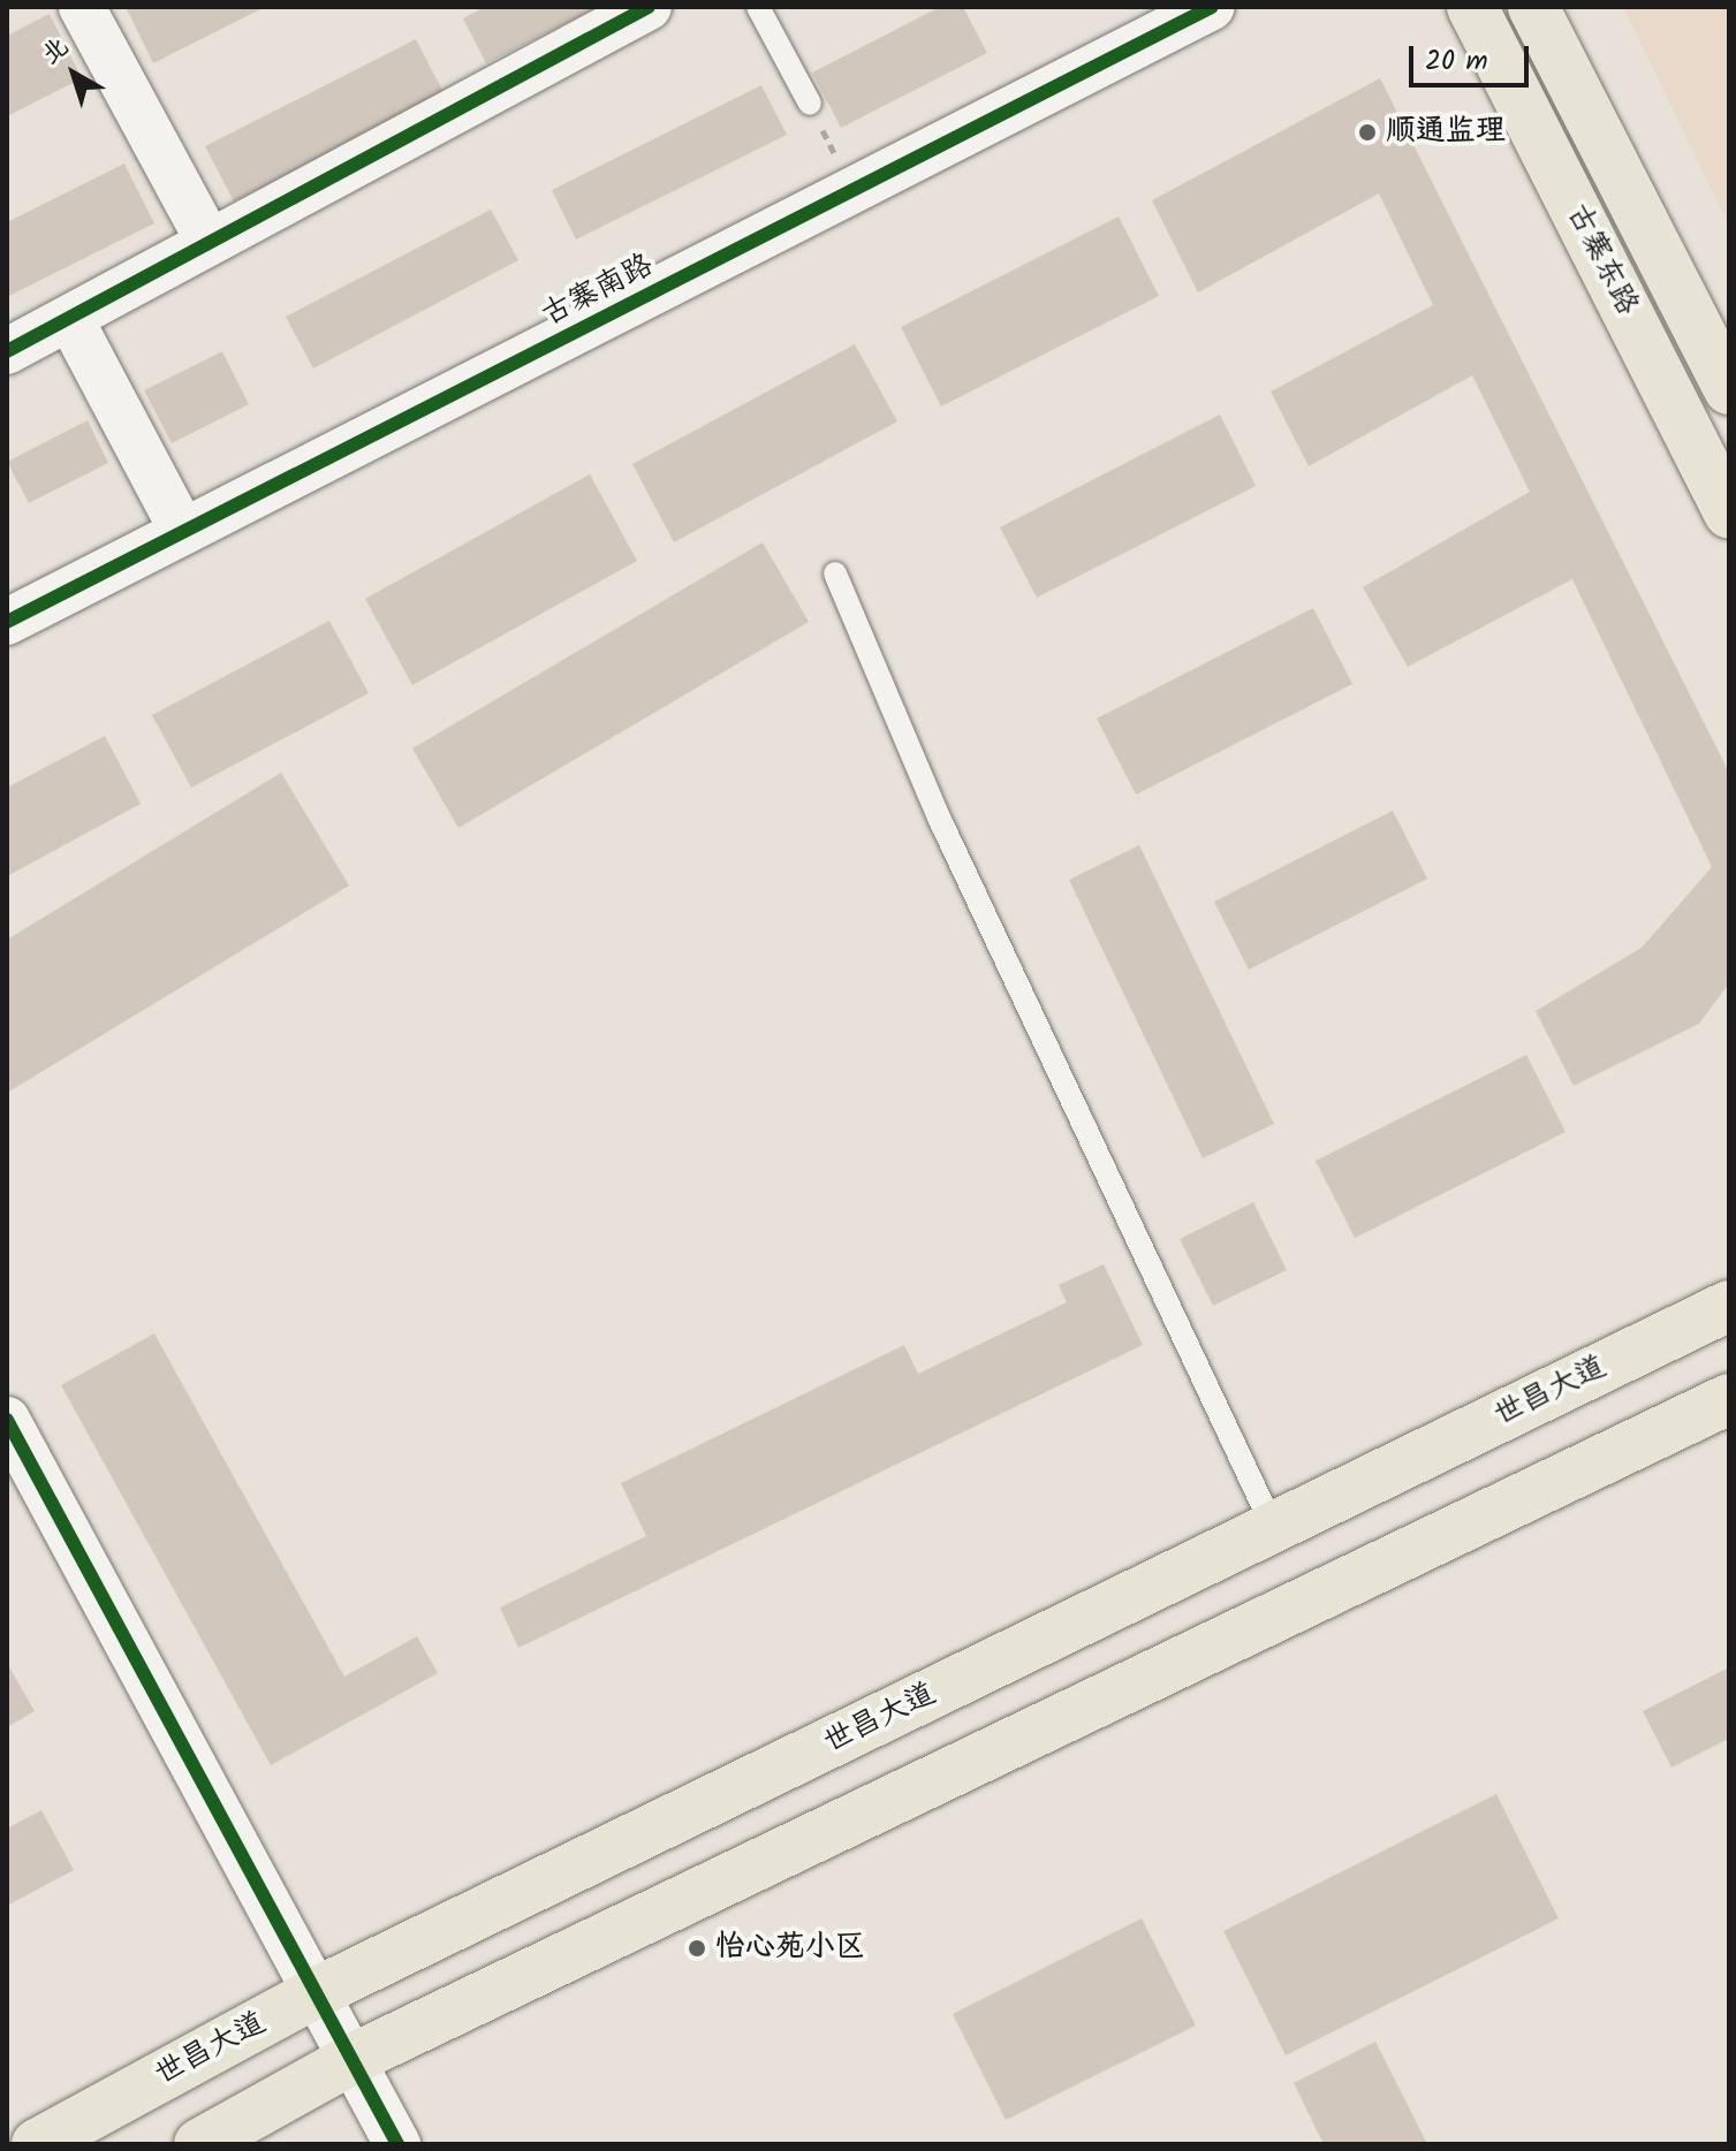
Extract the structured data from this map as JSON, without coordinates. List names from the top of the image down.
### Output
{
  "streets": {
    "main road": ["古寨东路", "世昌大道"],
    "street": ["古寨南路"]
  },
  "places": ["顺通监理", "怡心苑小区"],
  "scale_bar": "20 m",
  "north": "top left"
}
